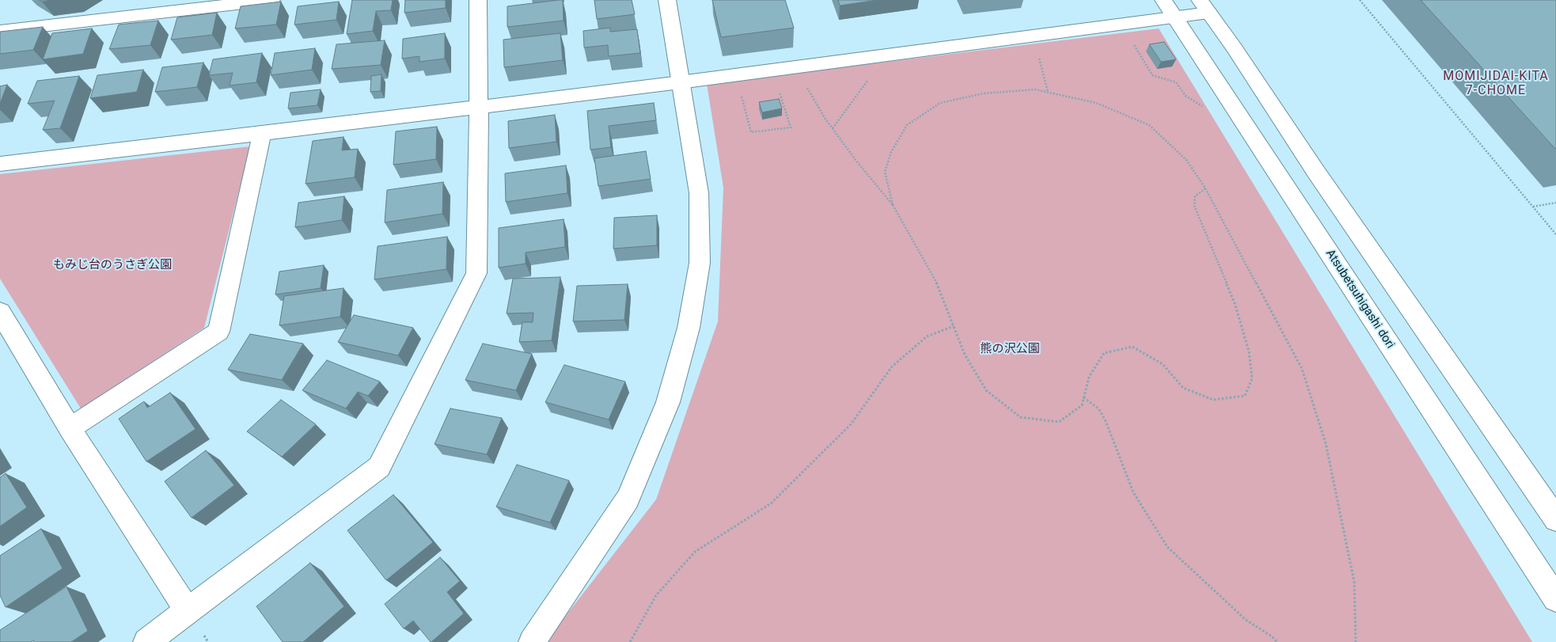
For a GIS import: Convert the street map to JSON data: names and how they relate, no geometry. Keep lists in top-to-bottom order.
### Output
{
  "streets": {
    "street": ["Atsubetsuhigashi dori"]
  },
  "districts": ["MOMIJIDAI-KITA 7-CHOME"],
  "parks": ["もみじ台のうさぎ公園", "熊の沢公園"]
}
